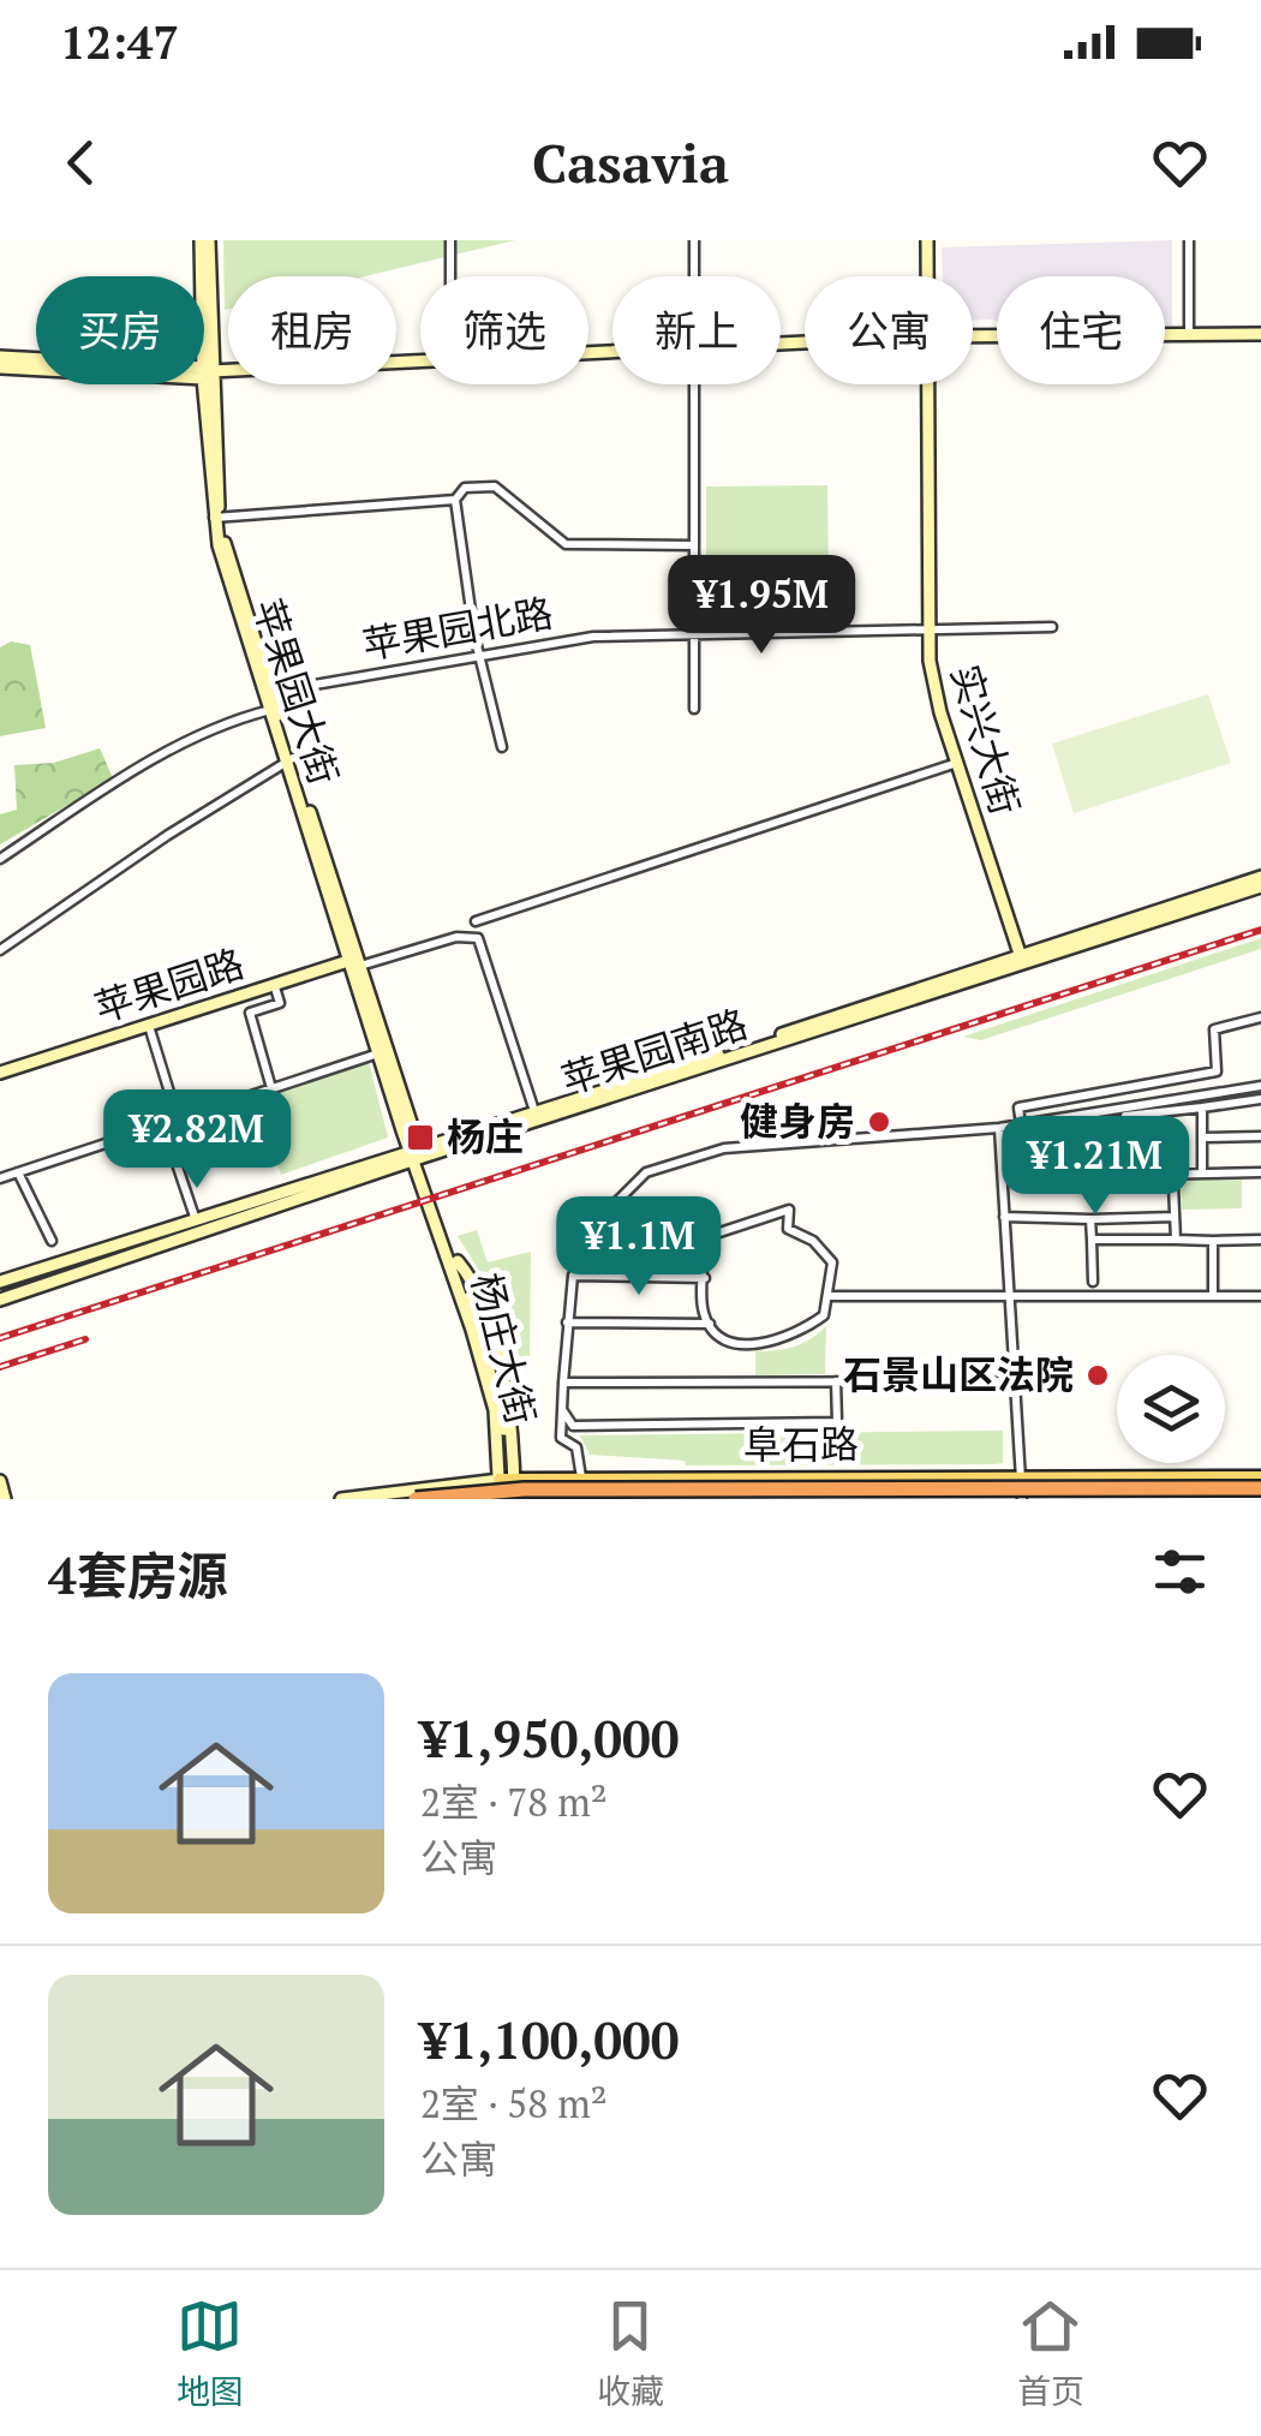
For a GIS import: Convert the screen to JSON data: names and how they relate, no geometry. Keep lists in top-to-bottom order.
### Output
{
  "streets": {
    "highway": ["阜石路"],
    "main road": [
      "苹果园大街",
      "实兴大街",
      "苹果园路",
      "苹果园南路",
      "杨庄大街"
    ],
    "street": ["苹果园北路"]
  },
  "crossings": [
    ["苹果园北路", "苹果园大街"],
    ["苹果园北路", "实兴大街"],
    ["苹果园大街", "苹果园路"],
    ["苹果园大街", "苹果园南路"],
    ["苹果园大街", "杨庄大街"],
    ["实兴大街", "苹果园南路"],
    ["苹果园南路", "杨庄大街"],
    ["杨庄大街", "阜石路"]
  ],
  "places": {
    "other": ["健身房", "石景山区法院"],
    "transit": ["杨庄"]
  },
  "page": {
    "status": "12:47",
    "header": "Casavia",
    "chip": [
      "买房",
      "租房",
      "筛选",
      "新上",
      "公寓",
      "住宅"
    ],
    "price": [
      "¥1.95M",
      "¥2.82M",
      "¥1.21M",
      "¥1.1M"
    ],
    "heading": "4套房源",
    "list": [
      {
        "name": "¥1,950,000",
        "note": "2室 · 78 m² · 公寓"
      },
      {
        "name": "¥1,100,000",
        "note": "2室 · 58 m² · 公寓"
      }
    ],
    "tabs": ["地图", "收藏", "首页"]
  }
}
